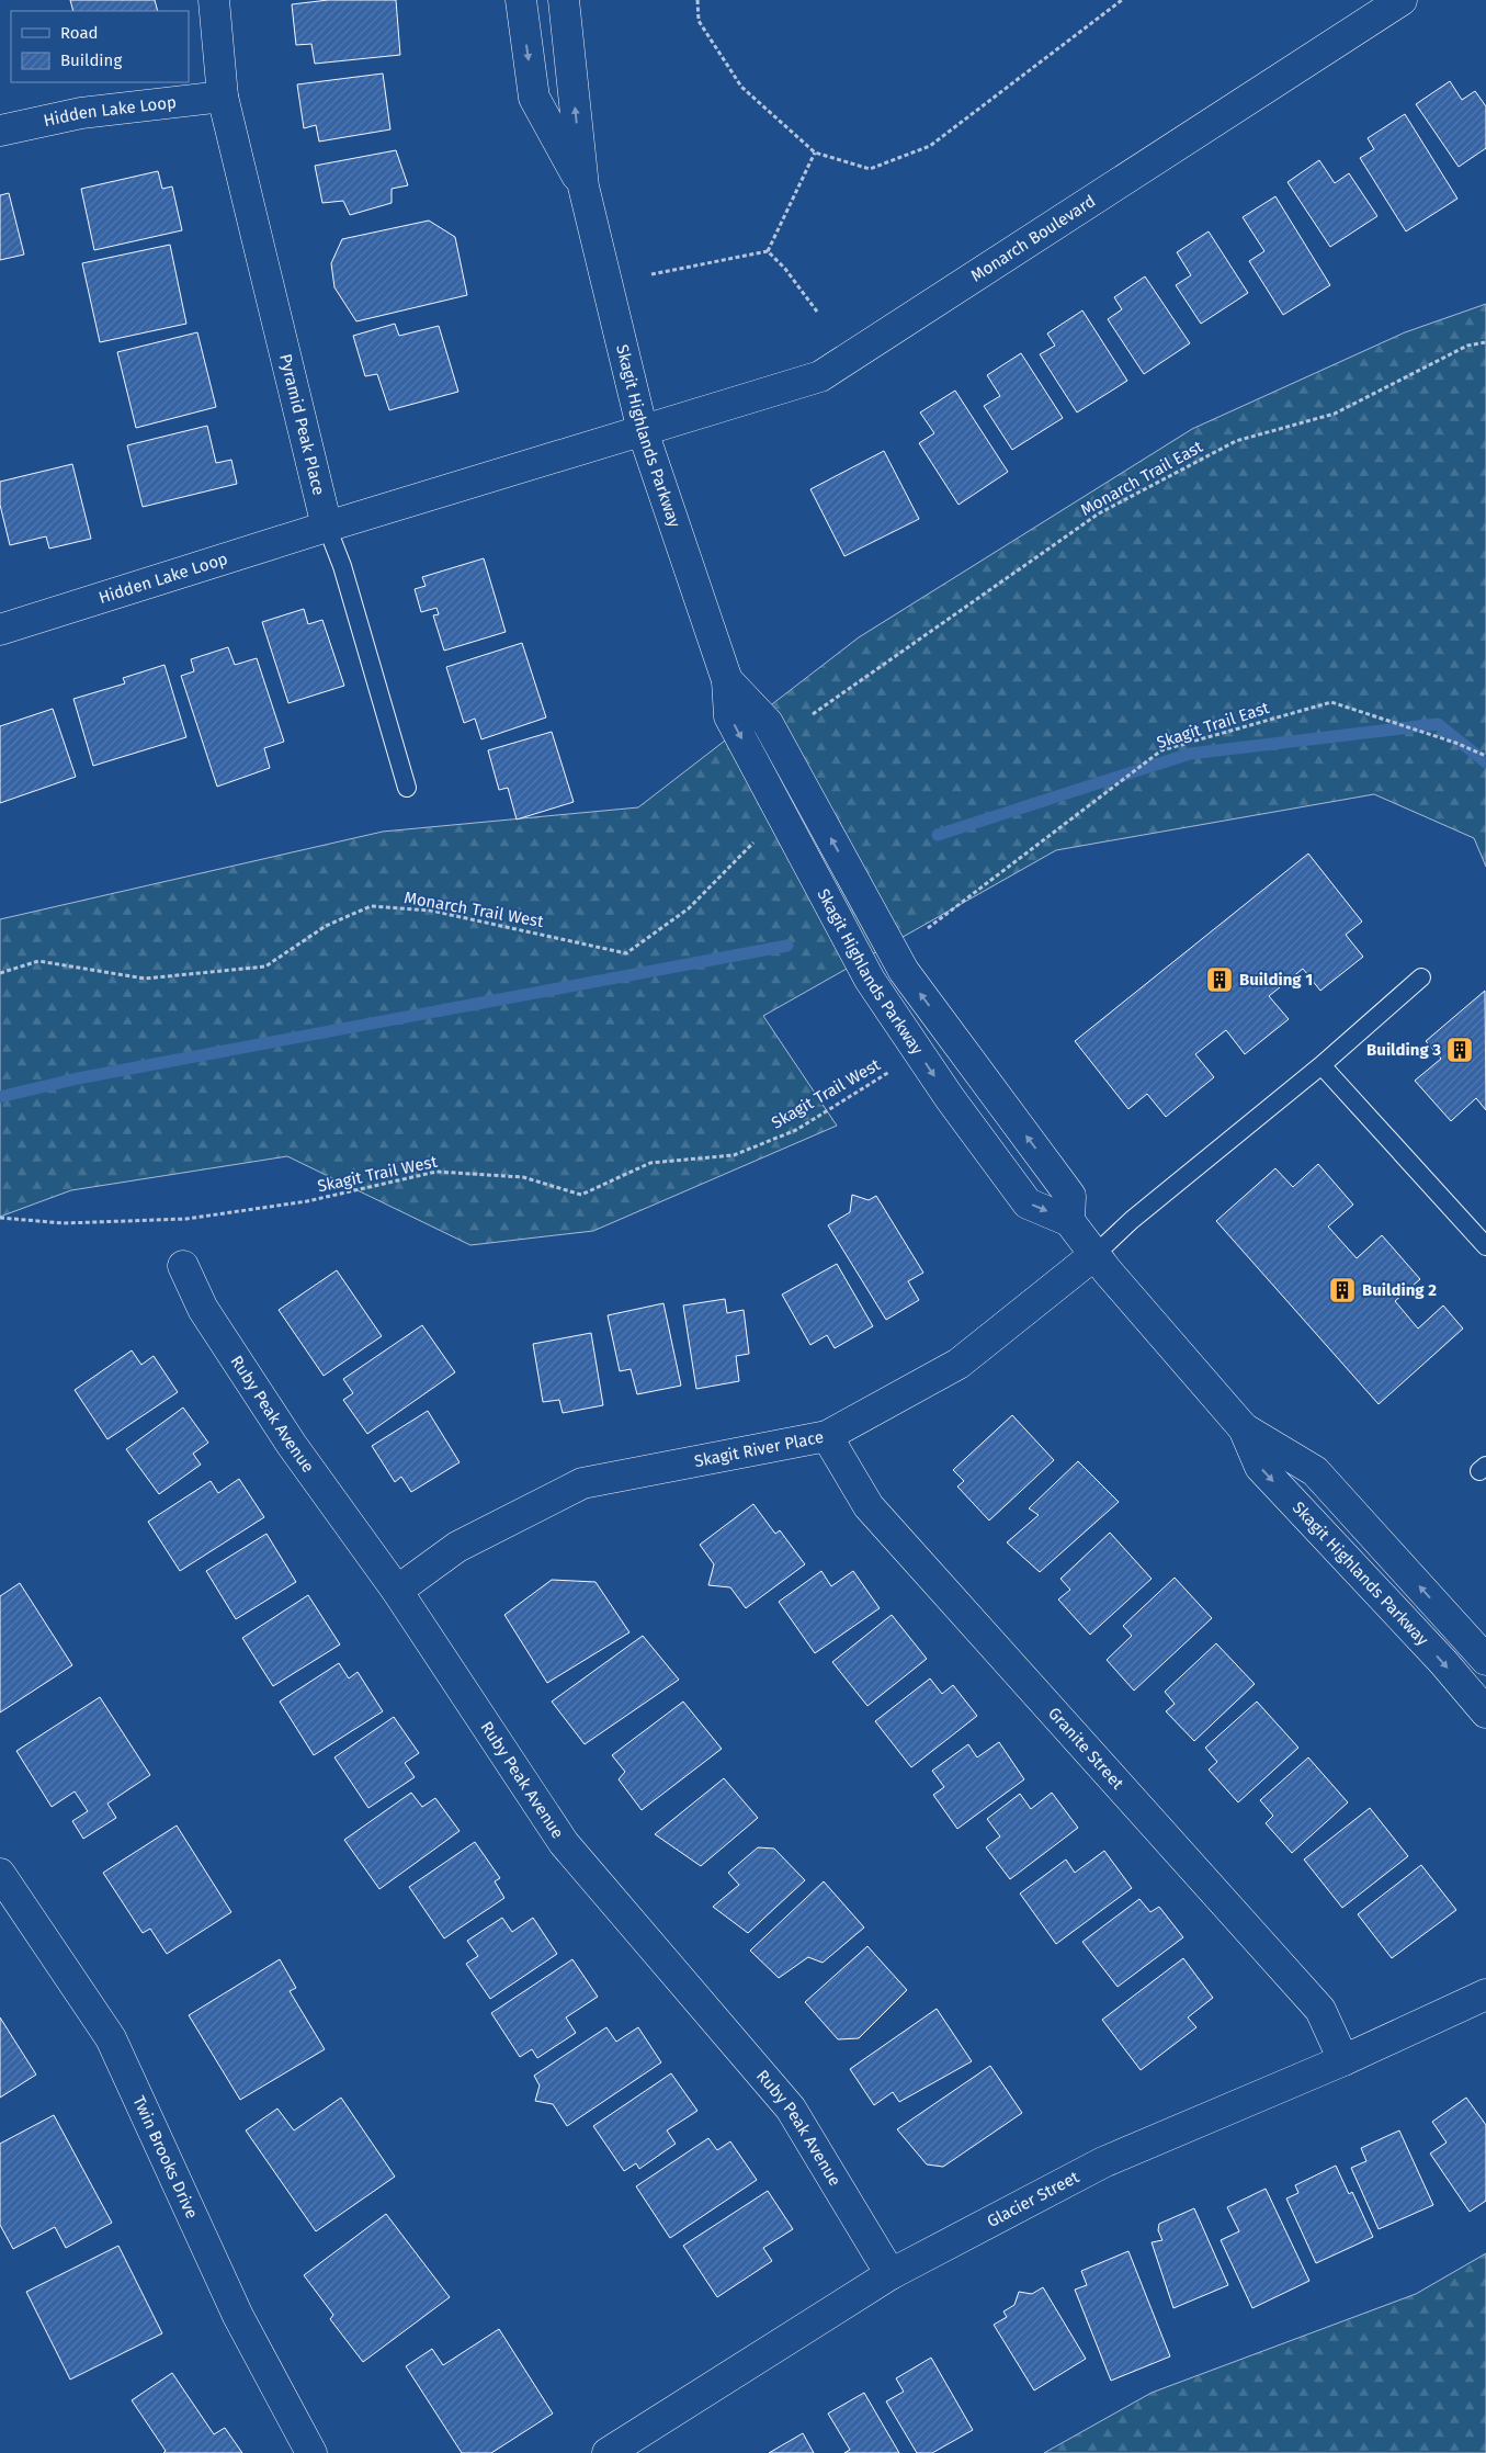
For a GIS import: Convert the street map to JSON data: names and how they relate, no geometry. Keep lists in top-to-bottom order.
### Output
{
  "streets": {
    "street": [
      "Hidden Lake Loop",
      "Monarch Boulevard",
      "Pyramid Peak Place",
      "Skagit Highlands Parkway",
      "Ruby Peak Avenue",
      "Skagit River Place",
      "Granite Street",
      "Twin Brooks Drive",
      "Glacier Street"
    ],
    "path": [
      "Monarch Trail East",
      "Skagit Trail East",
      "Monarch Trail West",
      "Skagit Trail West"
    ]
  },
  "crossings": [
    ["Hidden Lake Loop", "Pyramid Peak Place"],
    ["Monarch Boulevard", "Skagit Highlands Parkway"],
    ["Skagit Highlands Parkway", "Skagit River Place"],
    ["Ruby Peak Avenue", "Skagit River Place"],
    ["Ruby Peak Avenue", "Glacier Street"],
    ["Skagit River Place", "Granite Street"],
    ["Granite Street", "Glacier Street"]
  ],
  "places": {
    "building": ["Building 1", "Building 3", "Building 2"]
  },
  "legend": ["Road", "Building"]
}
